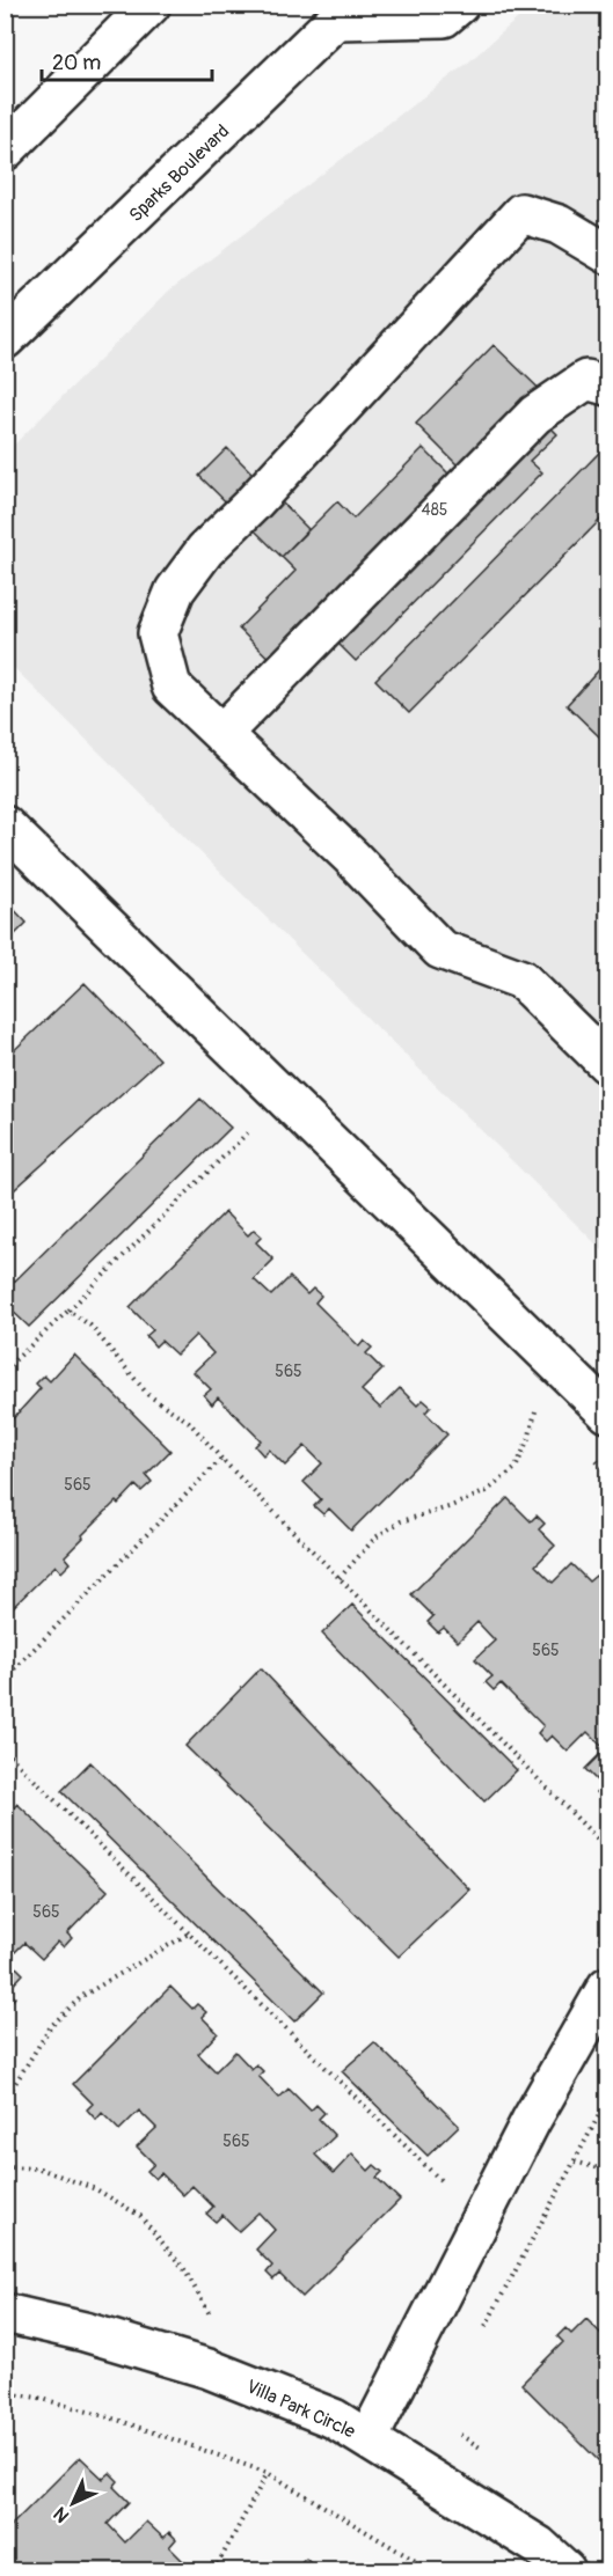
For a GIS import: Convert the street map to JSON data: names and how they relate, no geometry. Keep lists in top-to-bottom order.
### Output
{
  "streets": {
    "main road": ["Sparks Boulevard", "Villa Park Circle"]
  },
  "house_numbers": [
    "485",
    "565",
    "565",
    "565",
    "565",
    "565"
  ],
  "scale_bar": "20 m",
  "north": "bottom left"
}
